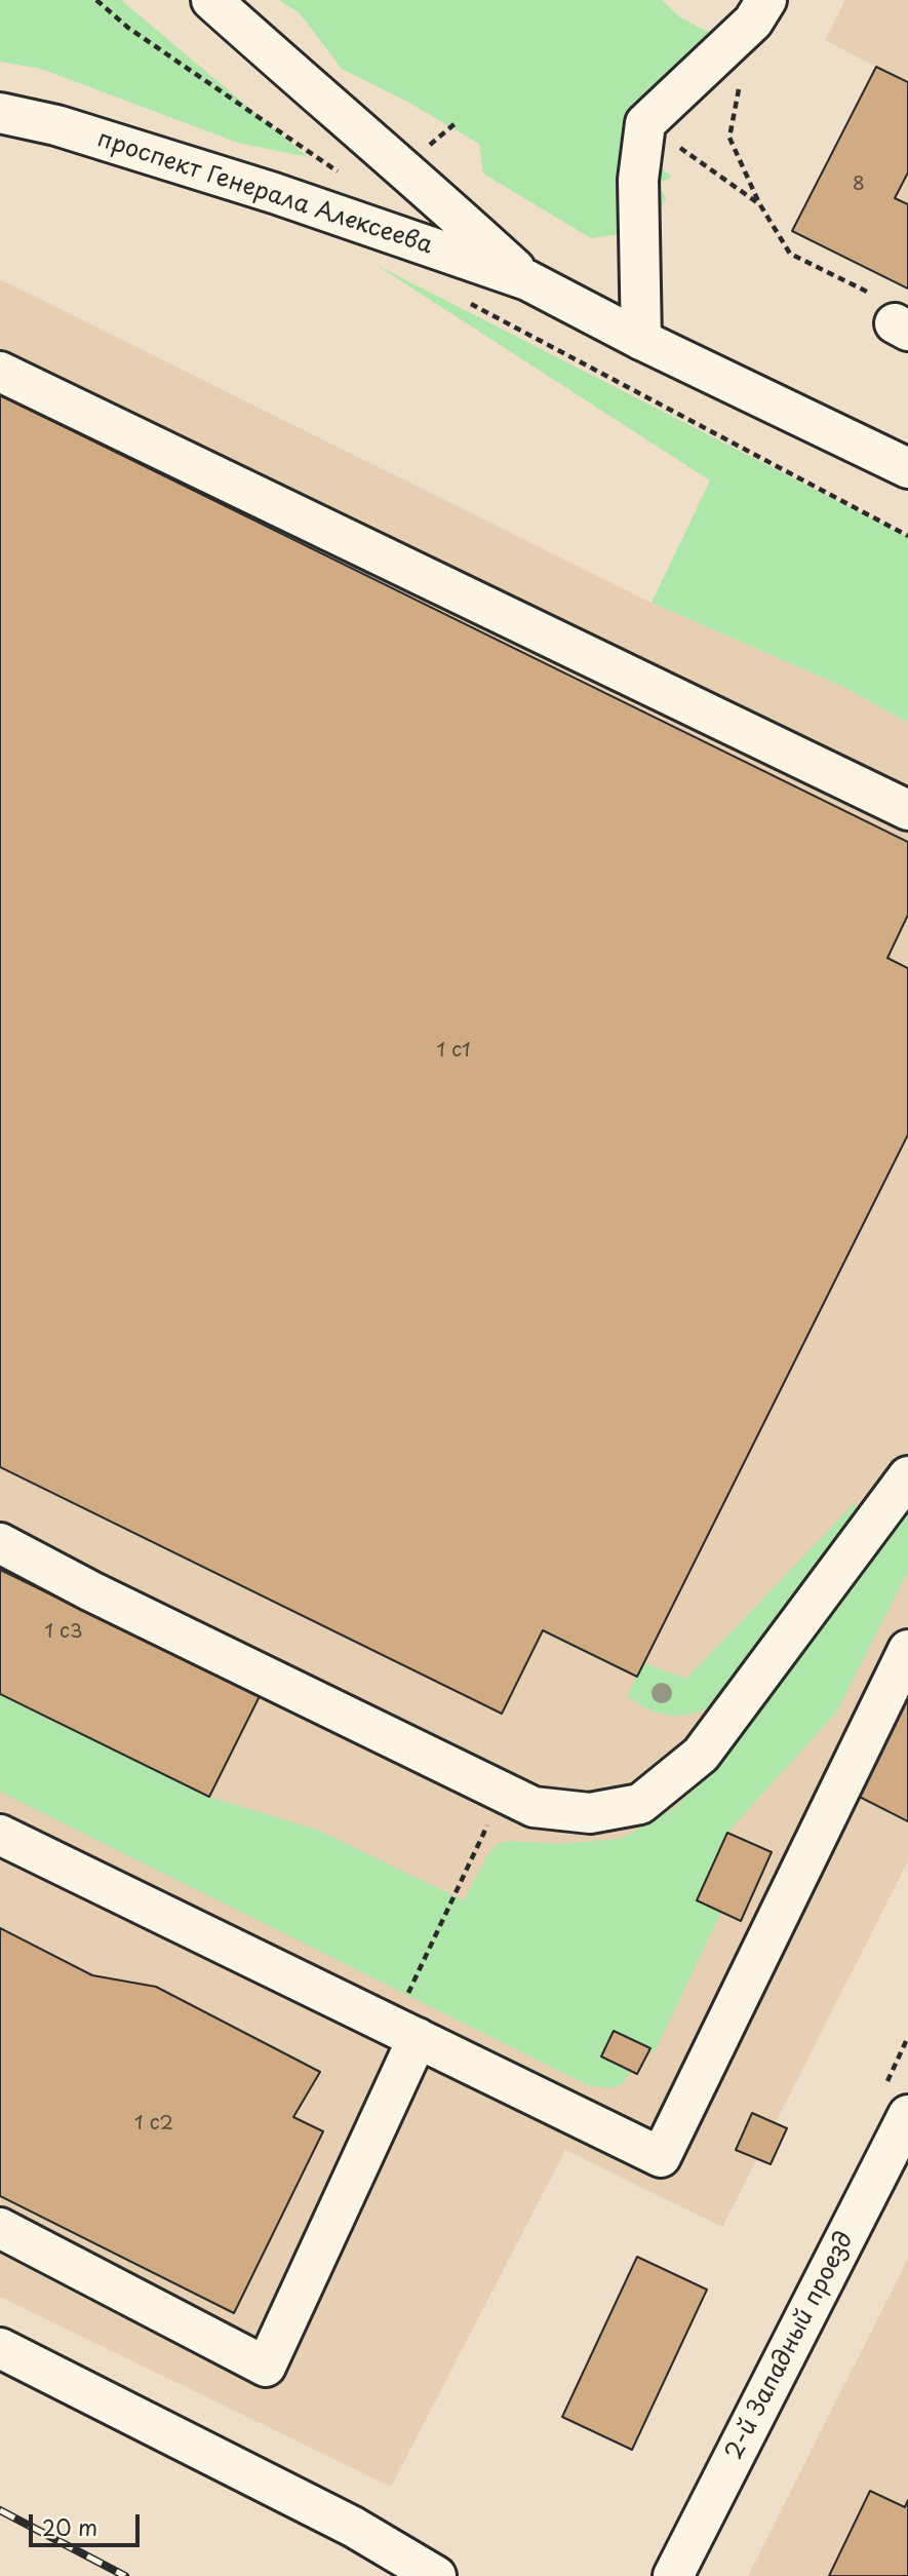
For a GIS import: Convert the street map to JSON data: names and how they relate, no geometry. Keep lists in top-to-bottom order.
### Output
{
  "streets": {
    "main road": ["проспект Генерала Алексеева", "2-й Западный проезд"]
  },
  "house_numbers": [
    "8",
    "1 с1",
    "1 с3",
    "1 с2"
  ],
  "scale_bar": "20 m"
}
